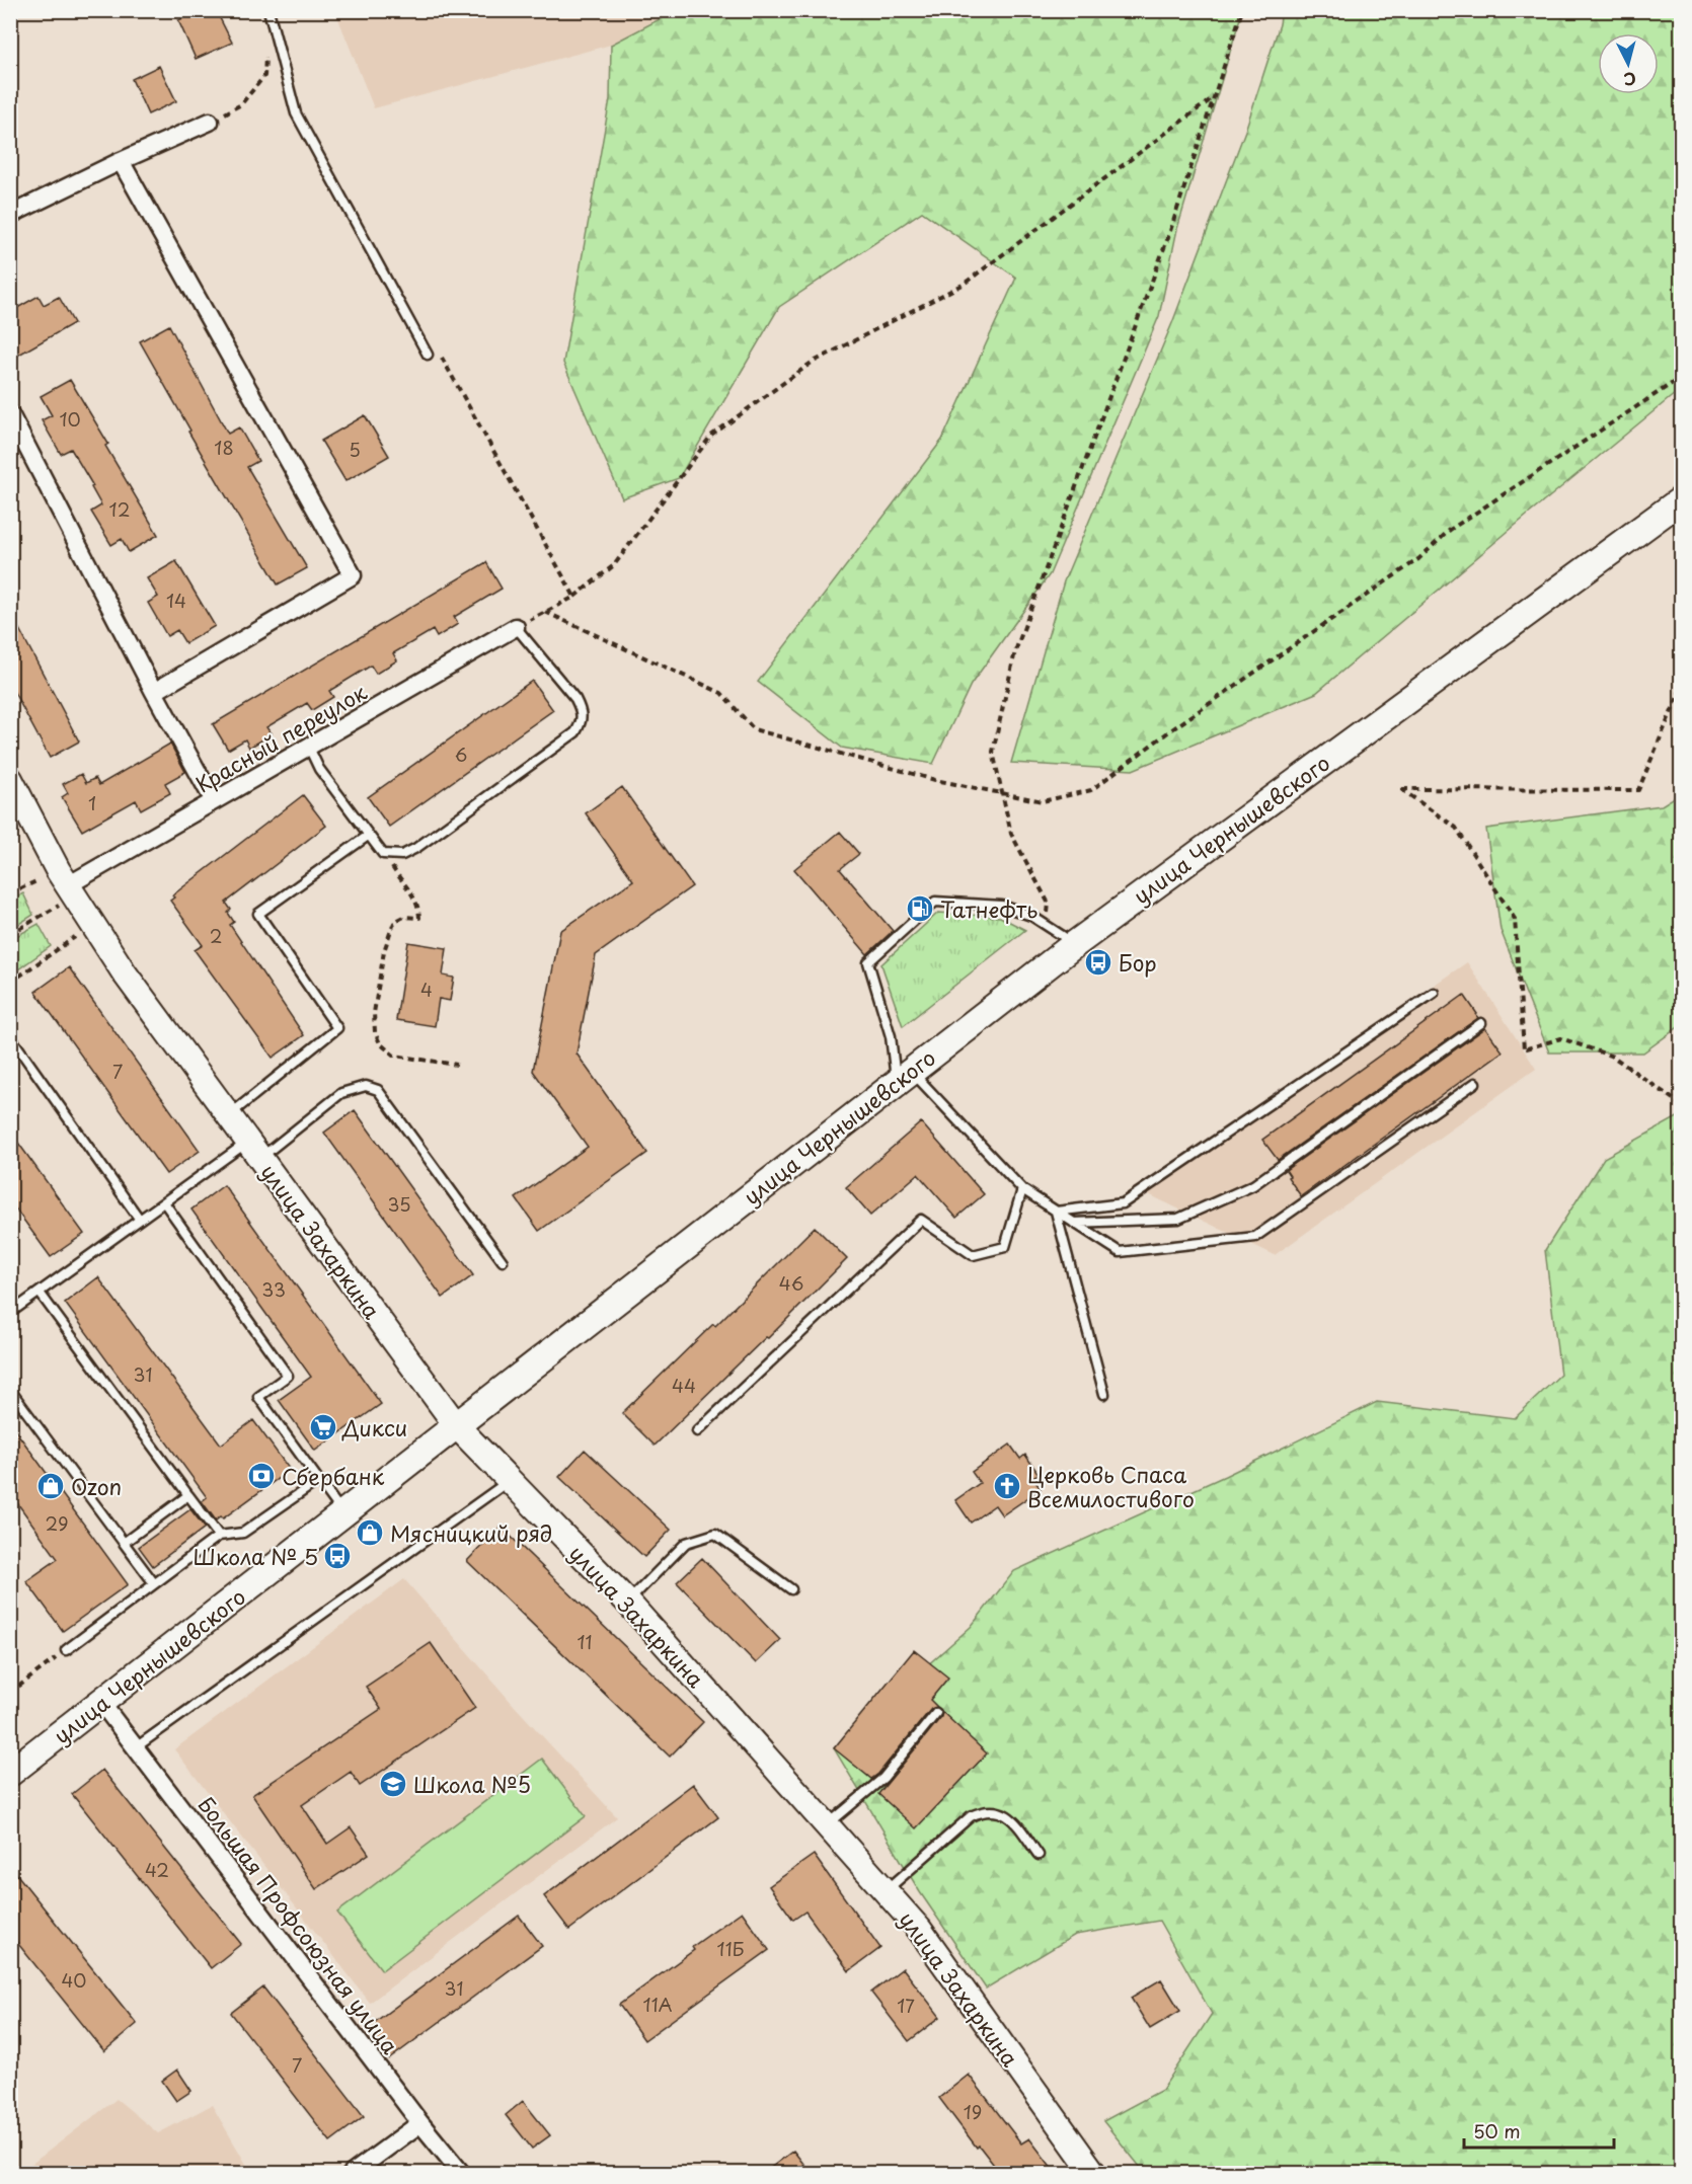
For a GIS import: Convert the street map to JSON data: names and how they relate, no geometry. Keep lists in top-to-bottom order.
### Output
{
  "streets": {
    "main road": ["улица Чернышевского"],
    "street": ["Красный переулок", "улица Захаркина", "Большая Профсоюзная улица"]
  },
  "crossings": [
    ["Красный переулок", "улица Захаркина"],
    ["улица Чернышевского", "улица Захаркина"],
    ["улица Чернышевского", "Большая Профсоюзная улица"]
  ],
  "places": {
    "fuel station": ["Татнефть"],
    "bus stop": ["Бор", "Школа № 5"],
    "supermarket": ["Дикси"],
    "bank": ["Сбербанк"],
    "shop": ["Ozon", "Мясницкий ряд"],
    "church": ["Церковь Спаса Всемилостивого"],
    "school or university": ["Школа №5"]
  },
  "house_numbers": [
    "10",
    "18",
    "5",
    "12",
    "14",
    "6",
    "1",
    "2",
    "4",
    "7",
    "35",
    "46",
    "33",
    "31",
    "44",
    "29",
    "11",
    "42",
    "11Б",
    "40",
    "31",
    "11А",
    "17",
    "7",
    "19"
  ],
  "scale_bar": "50 m",
  "north": "bottom"
}
